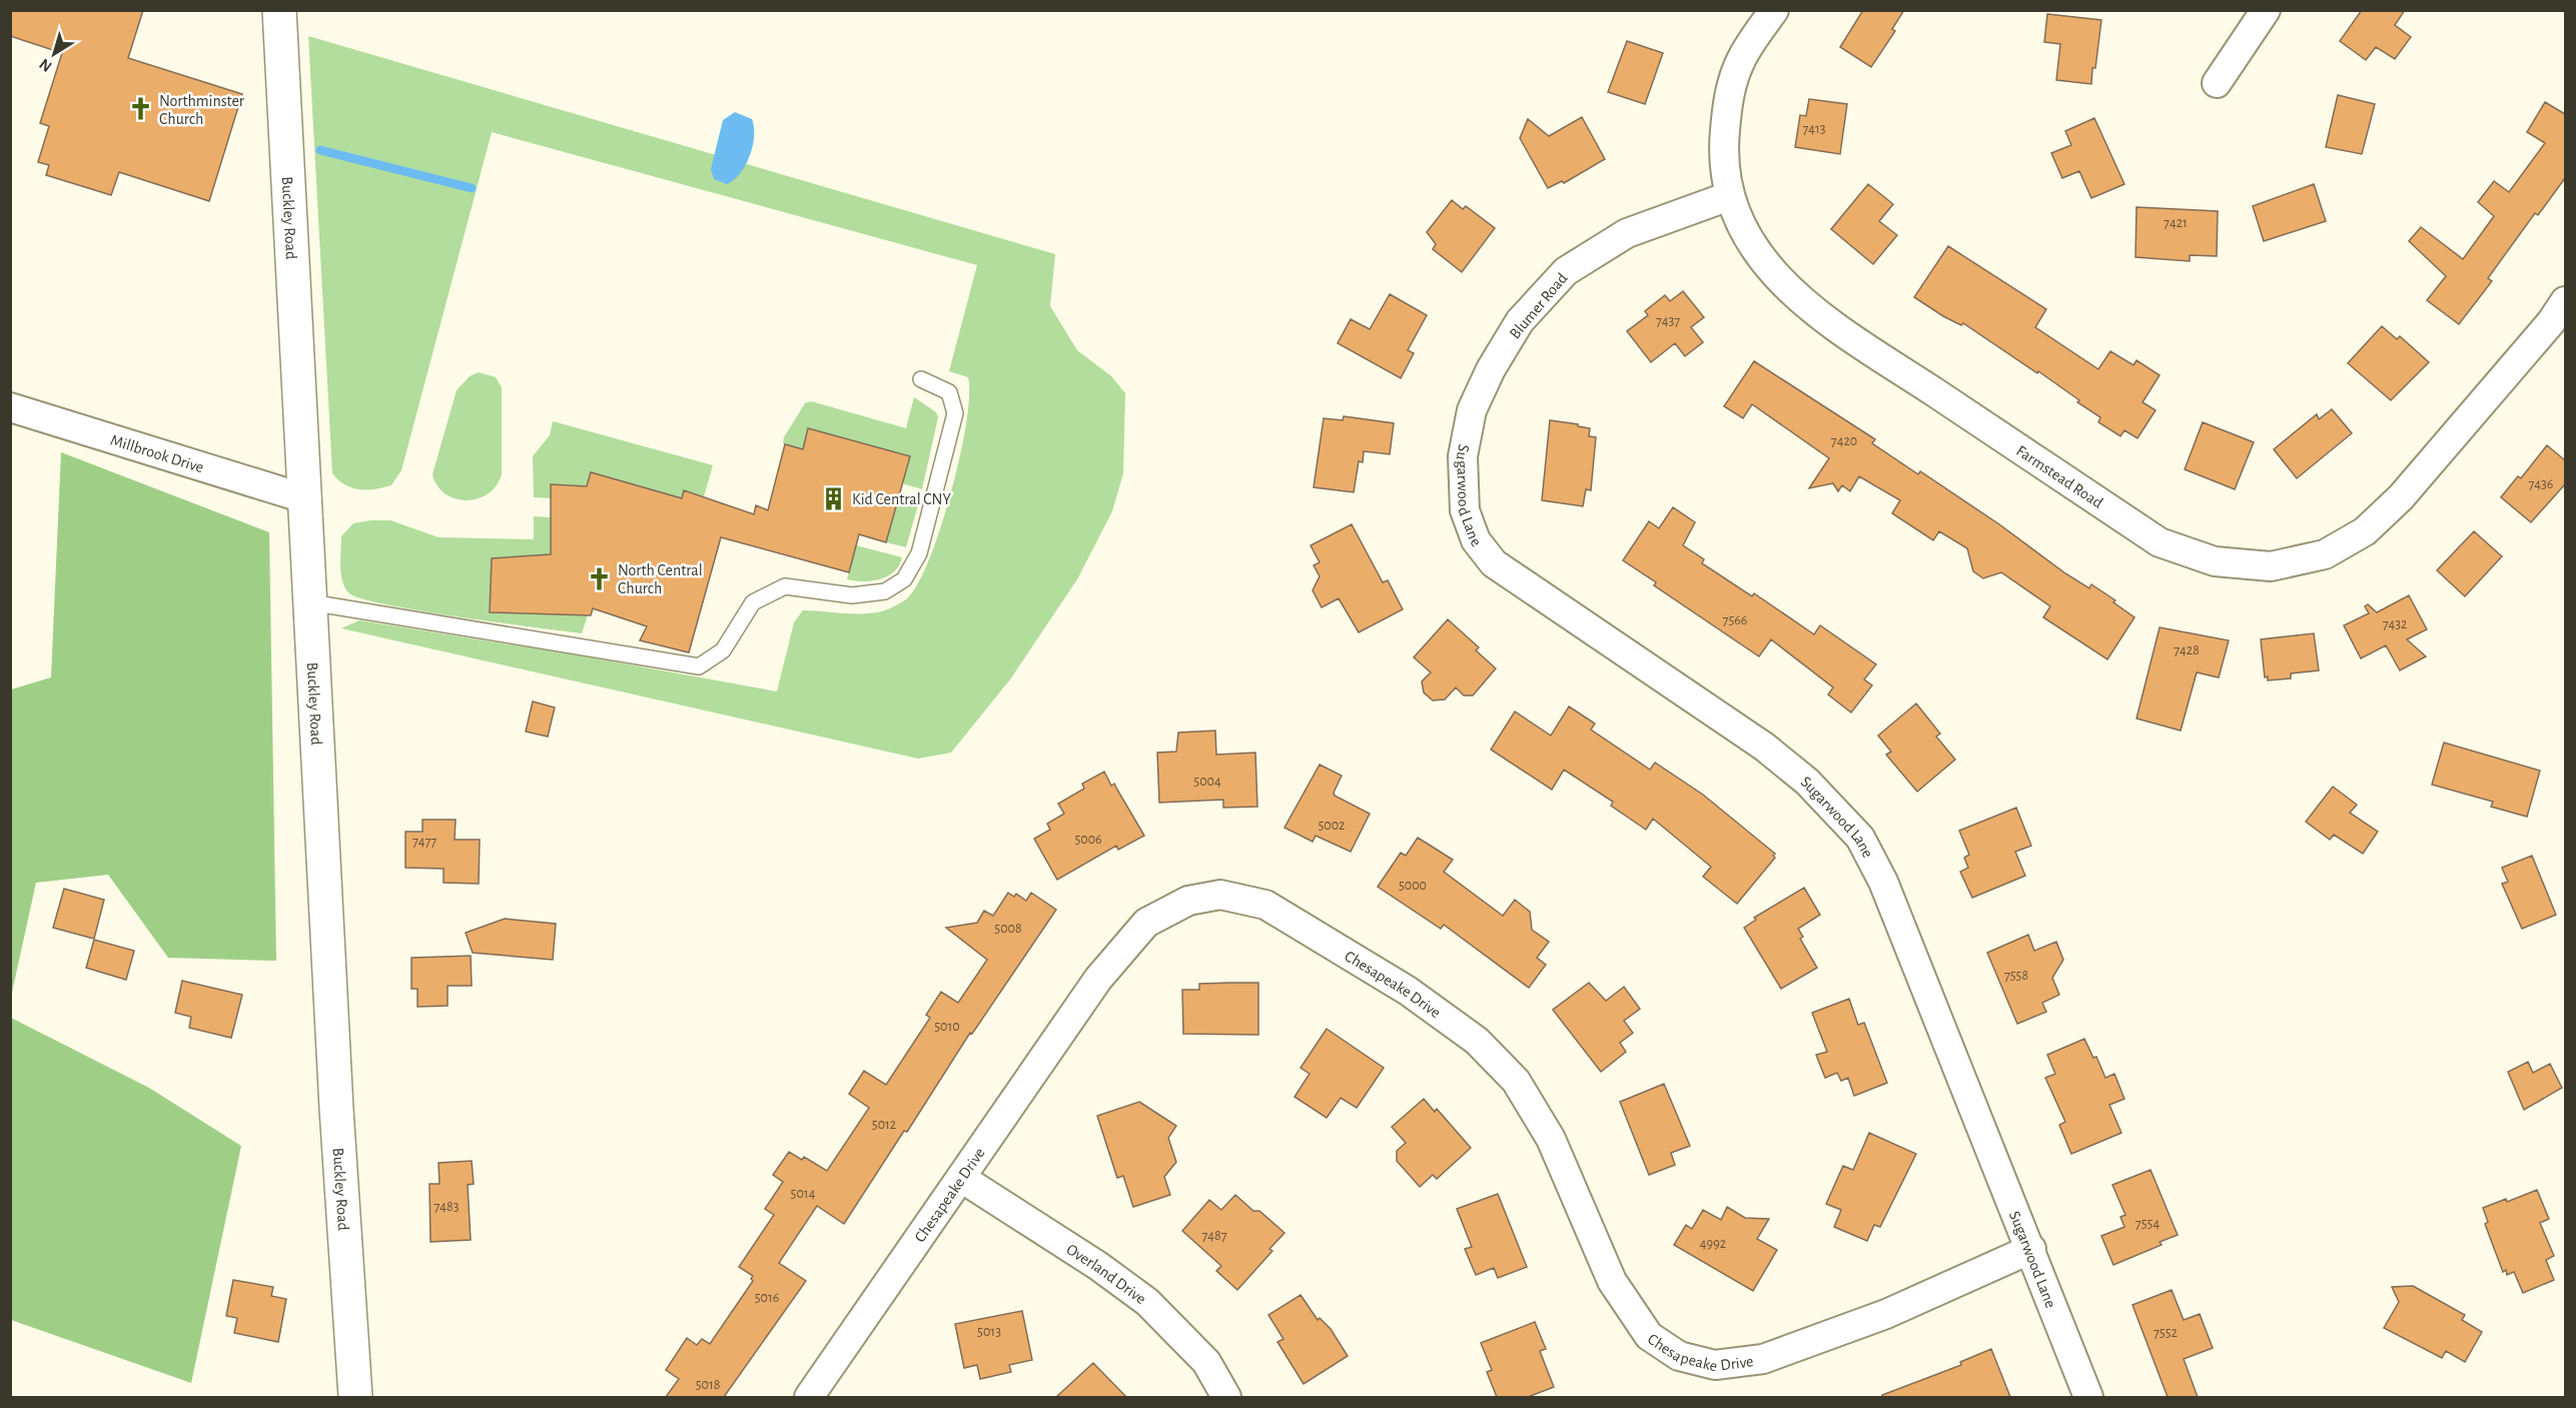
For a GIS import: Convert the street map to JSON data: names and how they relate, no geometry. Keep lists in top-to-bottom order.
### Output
{
  "streets": {
    "street": [
      "Buckley Road",
      "Blumer Road",
      "Millbrook Drive",
      "Farmstead Road",
      "Sugarwood Lane",
      "Chesapeake Drive",
      "Overland Drive"
    ]
  },
  "crossings": [
    ["Buckley Road", "Millbrook Drive"],
    ["Blumer Road", "Farmstead Road"],
    ["Blumer Road", "Sugarwood Lane"],
    ["Sugarwood Lane", "Chesapeake Drive"],
    ["Chesapeake Drive", "Overland Drive"]
  ],
  "places": {
    "church": ["Northminster Church", "North Central Church"],
    "building": ["Kid Central CNY"]
  },
  "house_numbers": [
    "7413",
    "7421",
    "7437",
    "7420",
    "7436",
    "7566",
    "7432",
    "7428",
    "5004",
    "5002",
    "5006",
    "7477",
    "5000",
    "5008",
    "7558",
    "5010",
    "5012",
    "5014",
    "7483",
    "7554",
    "7487",
    "4992",
    "5016",
    "5013",
    "7552",
    "5018"
  ],
  "north": "bottom left"
}
